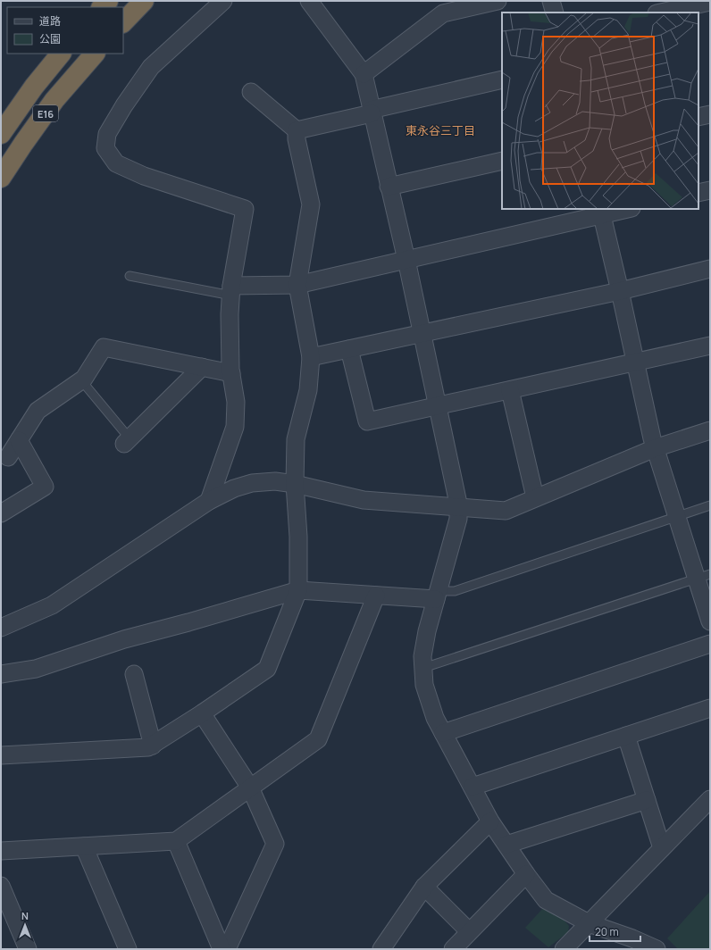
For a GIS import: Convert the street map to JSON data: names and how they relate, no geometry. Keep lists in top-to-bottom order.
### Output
{
  "streets": {
    "highway": ["E16"]
  },
  "districts": ["東永谷三丁目"],
  "legend": ["道路", "公園"],
  "scale_bar": "20 m",
  "north": "top"
}
